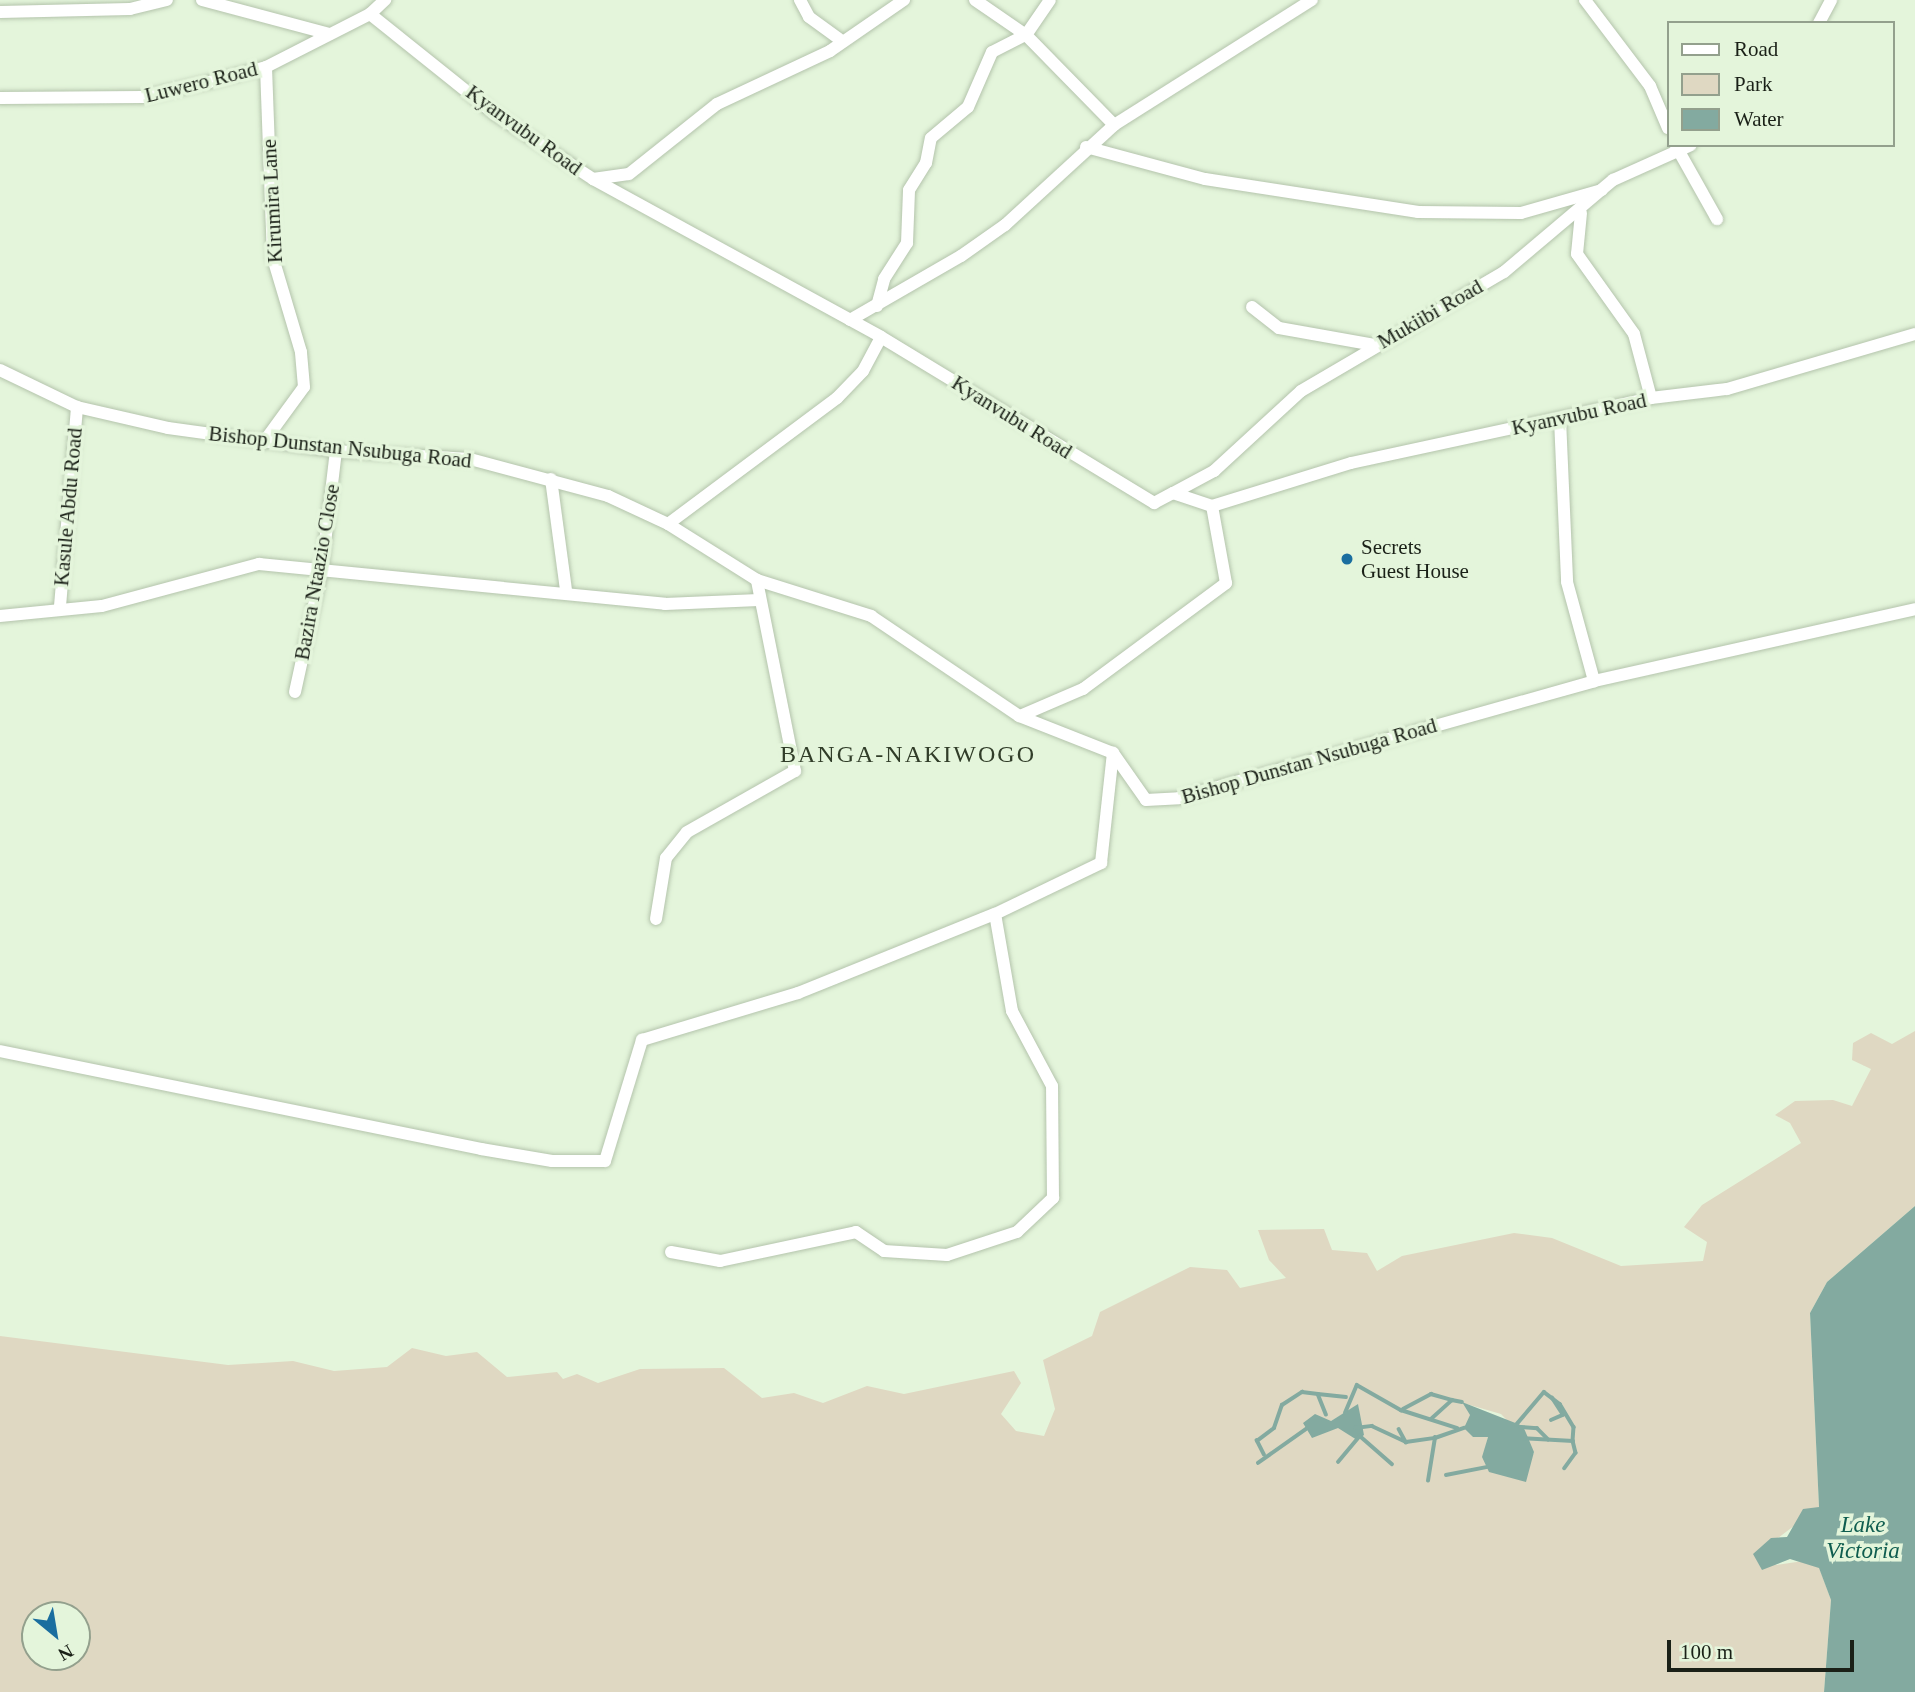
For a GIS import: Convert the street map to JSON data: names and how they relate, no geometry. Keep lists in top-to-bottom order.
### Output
{
  "streets": {
    "street": [
      "Luwero Road",
      "Kyanvubu Road",
      "Kirumira Lane",
      "Mukiibi Road",
      "Bishop Dunstan Nsubuga Road",
      "Kasule Abdu Road",
      "Bazira Ntaazio Close"
    ]
  },
  "crossings": [
    ["Luwero Road", "Kyanvubu Road"],
    ["Luwero Road", "Kirumira Lane"],
    ["Kyanvubu Road", "Mukiibi Road"],
    ["Kirumira Lane", "Bishop Dunstan Nsubuga Road"],
    ["Bishop Dunstan Nsubuga Road", "Kasule Abdu Road"],
    ["Bishop Dunstan Nsubuga Road", "Bazira Ntaazio Close"]
  ],
  "districts": ["BANGA-NAKIWOGO"],
  "water": ["Lake Victoria"],
  "places": ["Secrets Guest House"],
  "legend": ["Road", "Park", "Water"],
  "scale_bar": "100 m",
  "north": "bottom right"
}
